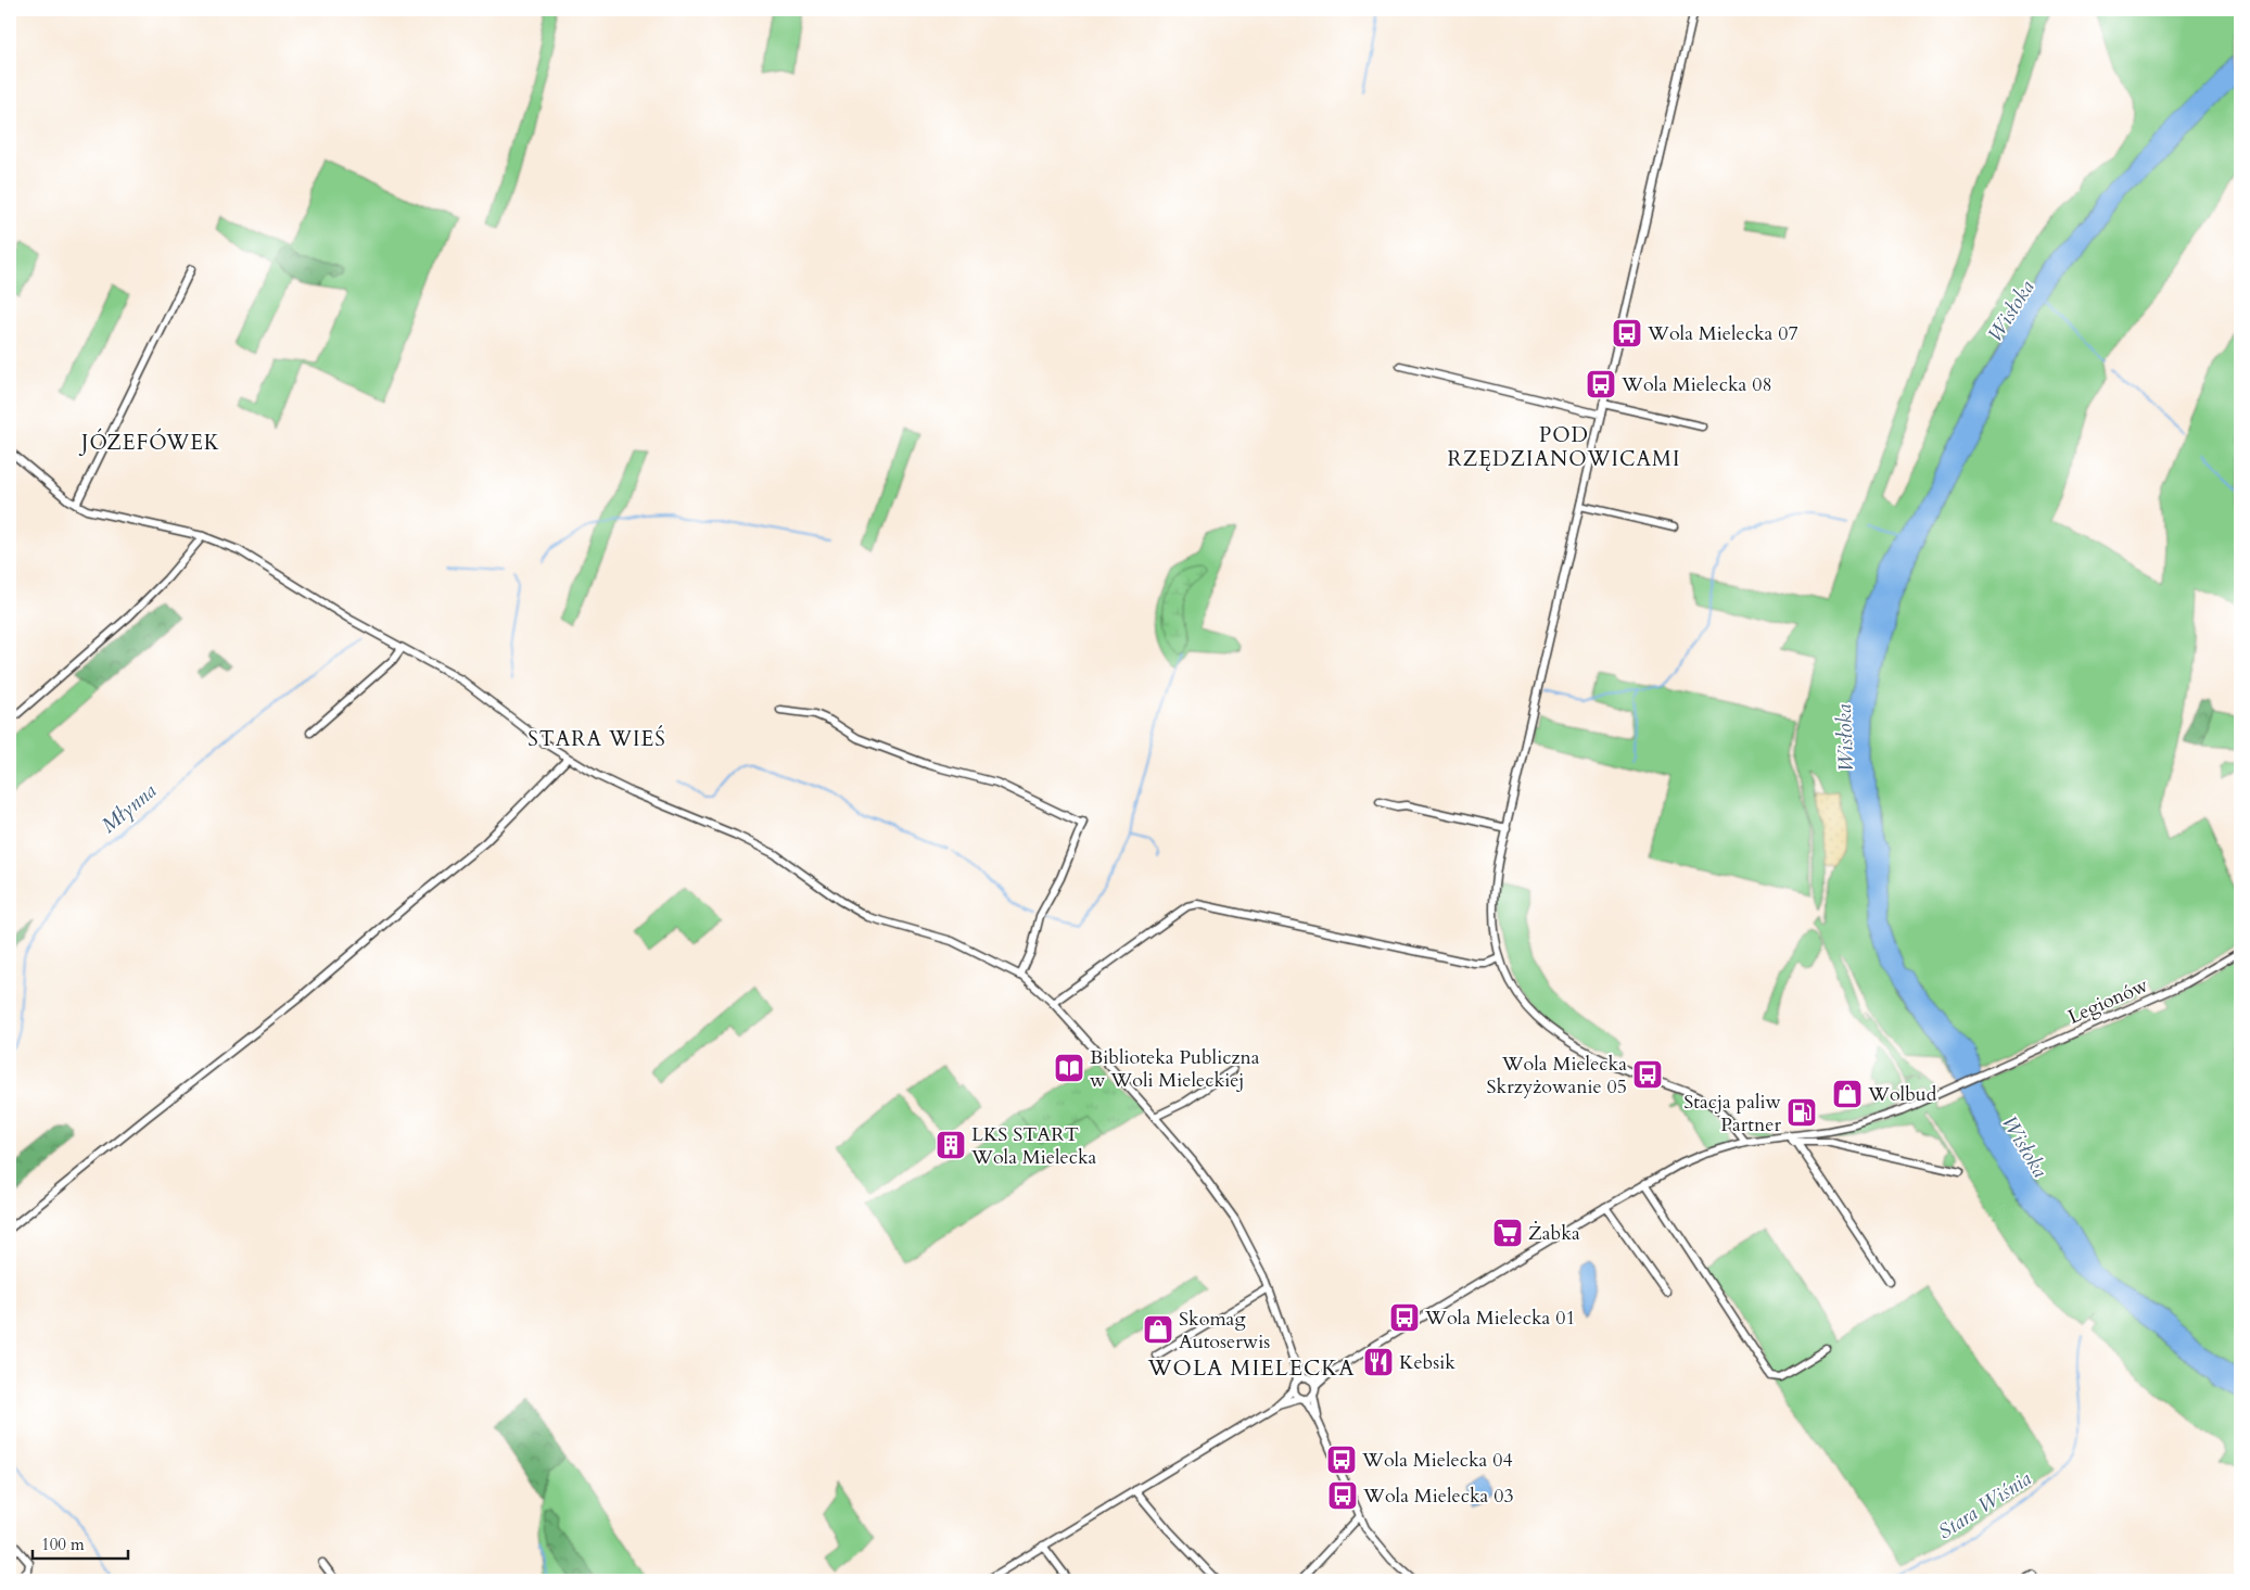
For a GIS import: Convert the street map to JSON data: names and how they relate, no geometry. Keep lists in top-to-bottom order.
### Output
{
  "streets": {
    "street": ["Legionów"]
  },
  "districts": [
    "POD RZĘDZIANOWICAMI",
    "JÓZEFÓWEK",
    "STARA WIEŚ",
    "WOLA MIELECKA"
  ],
  "water": ["Wisłoka", "Młynna", "Stara Wiśnia"],
  "places": {
    "bus stop": [
      "Wola Mielecka 07",
      "Wola Mielecka 08",
      "Wola Mielecka Skrzyżowanie 05",
      "Wola Mielecka 01",
      "Wola Mielecka 04",
      "Wola Mielecka 03"
    ],
    "library": ["Biblioteka Publiczna w Woli Mieleckiej"],
    "shop": ["Wolbud", "Skomag Autoserwis"],
    "fuel station": ["Stacja paliw Partner"],
    "building": ["LKS START Wola Mielecka"],
    "supermarket": ["Żabka"],
    "restaurant": ["Kebsik"]
  },
  "scale_bar": "100 m"
}
